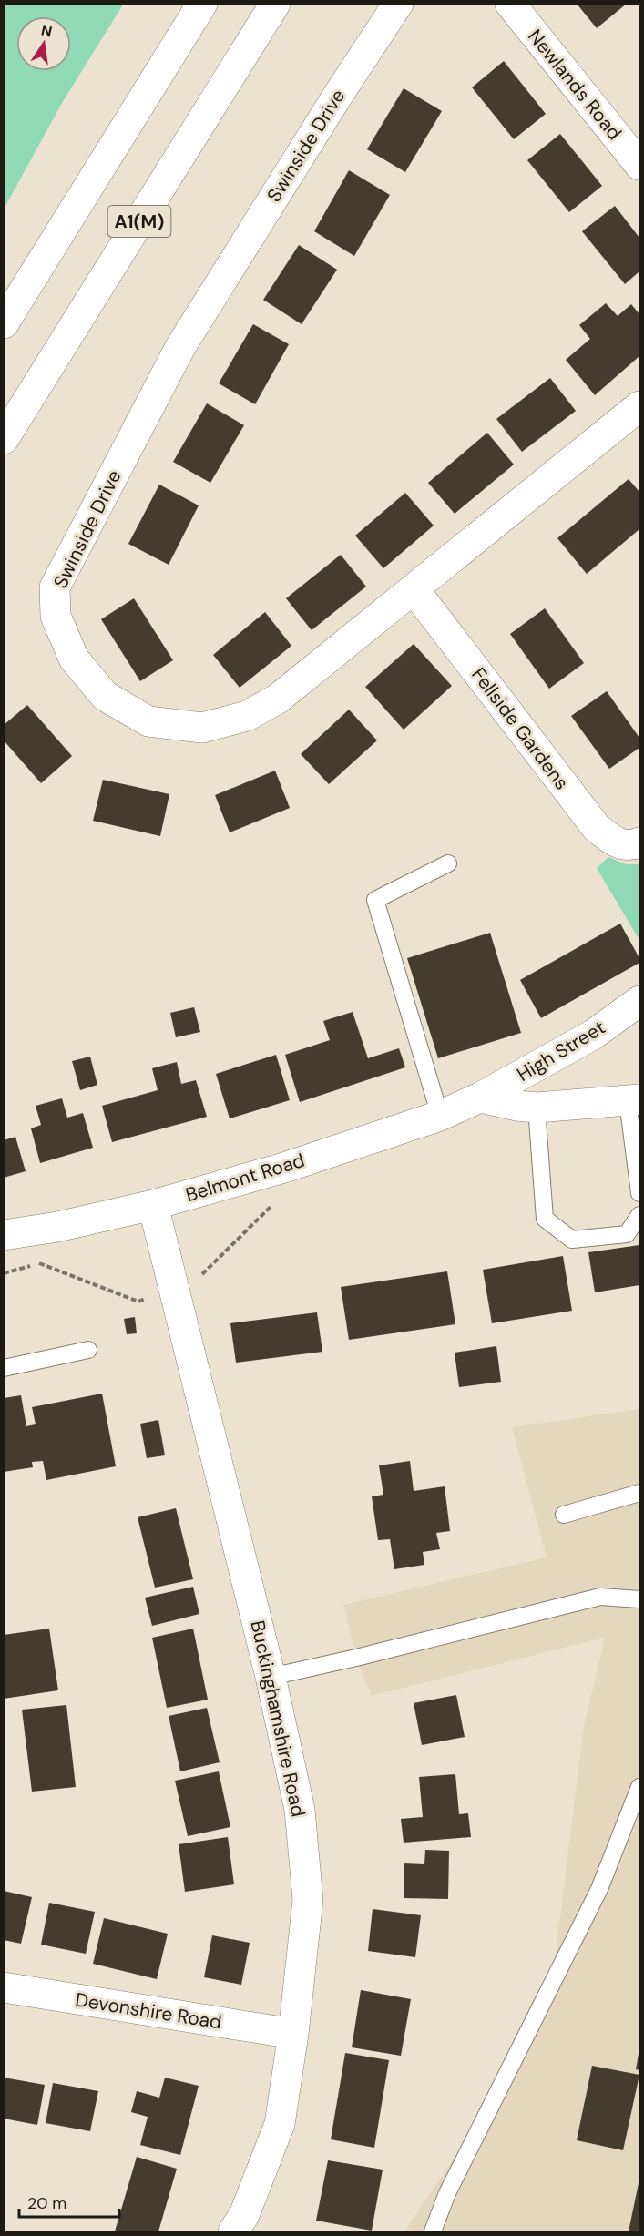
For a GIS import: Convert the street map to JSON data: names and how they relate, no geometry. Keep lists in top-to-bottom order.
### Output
{
  "streets": {
    "main road": [
      "Newlands Road",
      "Swinside Drive",
      "A1(M)",
      "Fellside Gardens",
      "High Street",
      "Belmont Road",
      "Buckinghamshire Road",
      "Devonshire Road"
    ]
  },
  "crossings": [
    ["Swinside Drive", "Fellside Gardens"],
    ["High Street", "Belmont Road"],
    ["Belmont Road", "Buckinghamshire Road"],
    ["Buckinghamshire Road", "Devonshire Road"]
  ],
  "scale_bar": "20 m",
  "north": "top"
}
